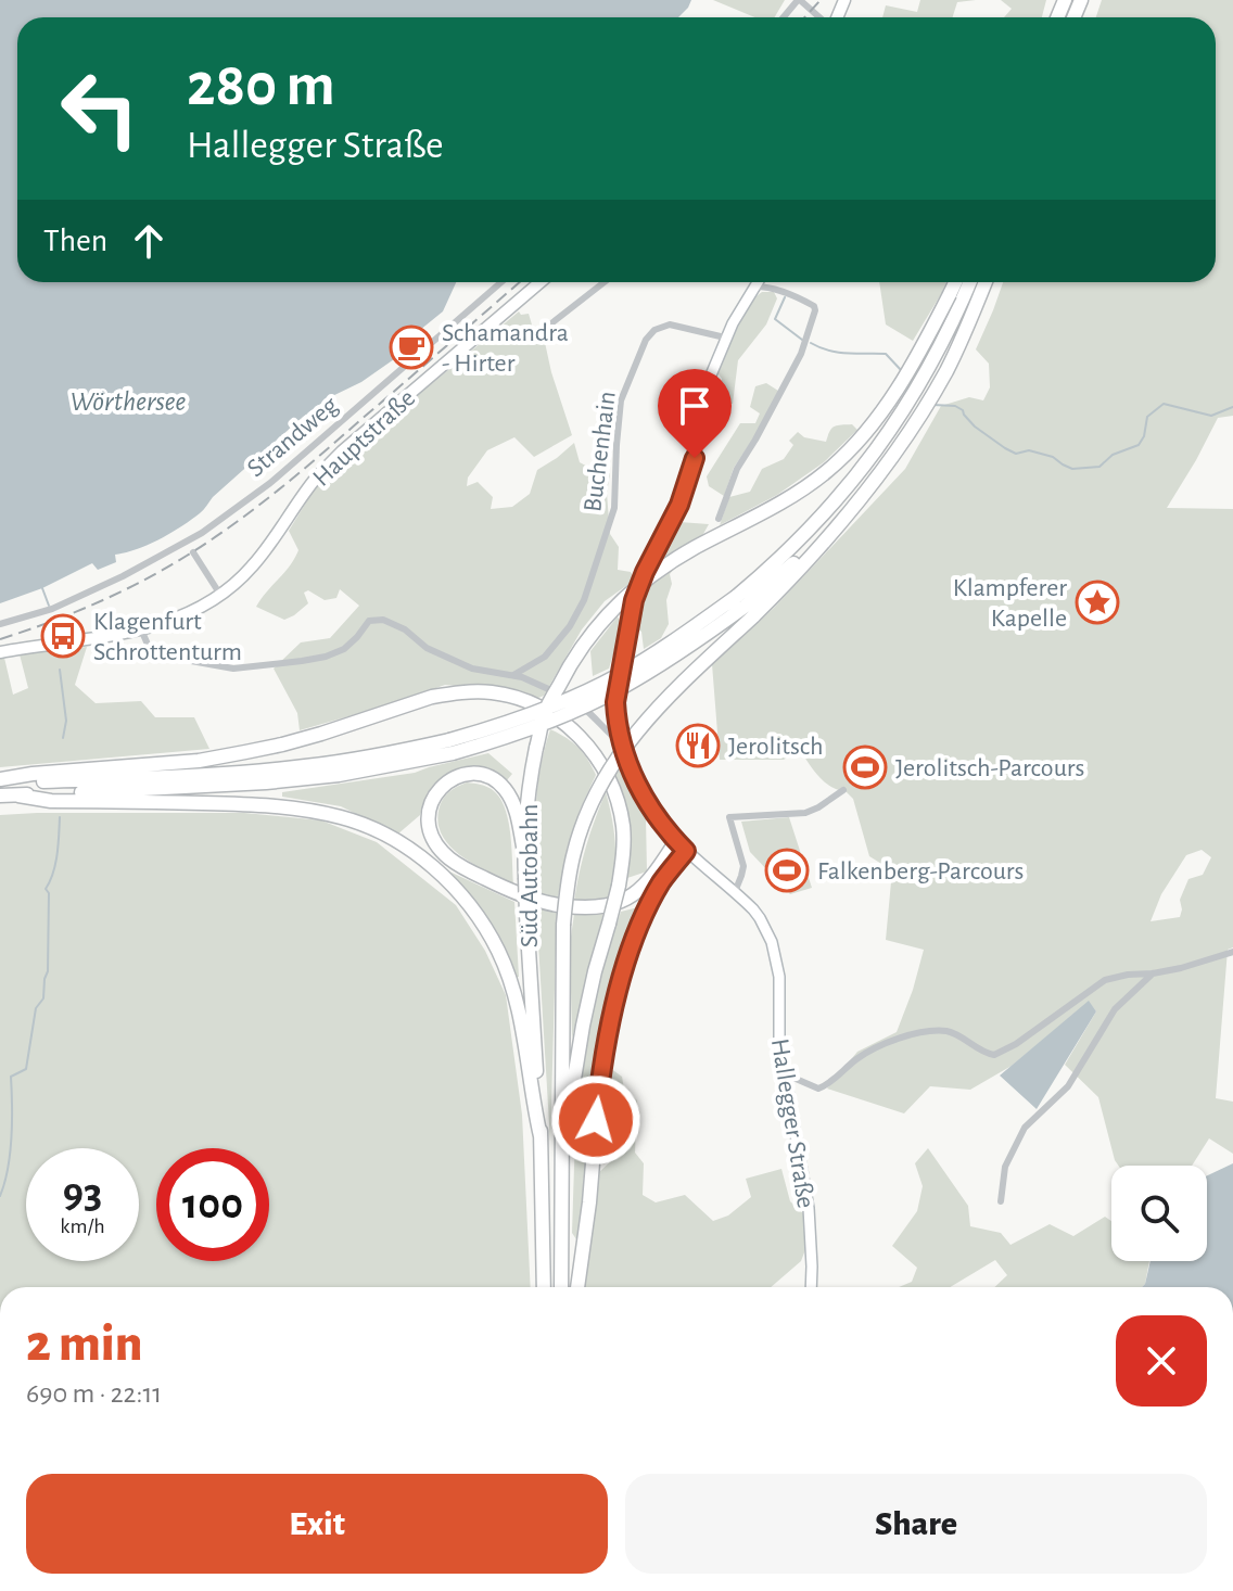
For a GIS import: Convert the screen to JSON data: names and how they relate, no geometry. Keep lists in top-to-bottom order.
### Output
{
  "streets": {
    "highway": ["Süd Autobahn"],
    "main road": ["Hauptstraße", "Hallegger Straße"],
    "street": ["Strandweg", "Buchenhain"]
  },
  "crossings": [
    ["Buchenhain", "Hallegger Straße"]
  ],
  "water": ["Wörthersee"],
  "places": {
    "cafe": ["Schamandra - Hirter"],
    "place": ["Klampferer Kapelle"],
    "bus stop": ["Klagenfurt Schrottenturm"],
    "restaurant": ["Jerolitsch"],
    "sports": ["Jerolitsch-Parcours", "Falkenberg-Parcours"]
  },
  "page": {
    "turn": ["280 m", "Hallegger Straße"],
    "then": "Then",
    "speed": "93 km/h",
    "limit": "100",
    "heading": ["2 min", "690 m · 22:11"],
    "buttons": ["Exit", "Share"]
  }
}
